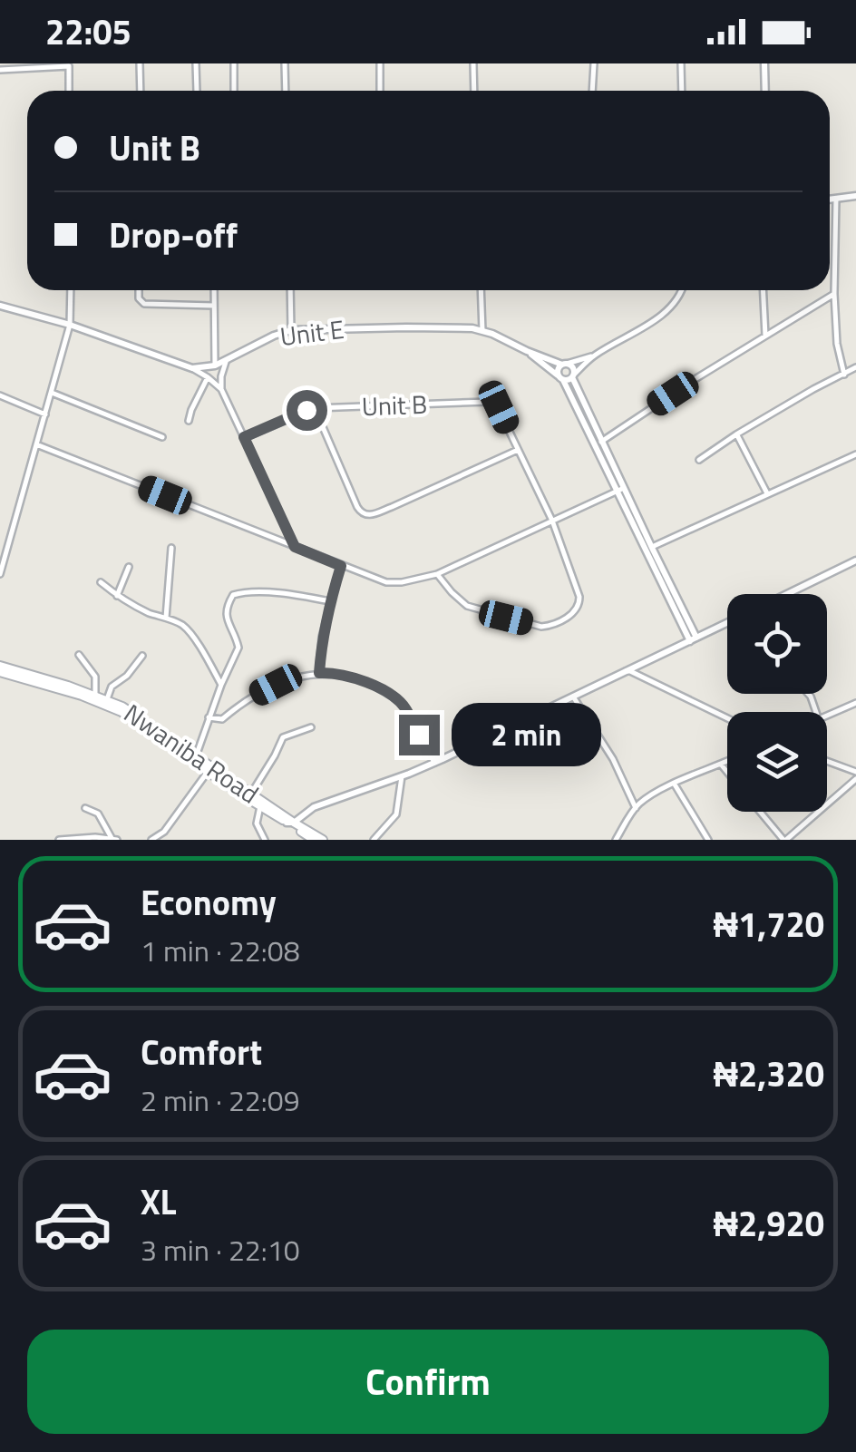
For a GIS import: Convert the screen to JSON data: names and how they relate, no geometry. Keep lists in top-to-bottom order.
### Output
{
  "streets": {
    "main road": ["Nwaniba Road"],
    "street": ["Unit E", "Unit B"]
  },
  "page": {
    "status": "22:05",
    "banner": ["Unit B", "Drop-off"],
    "bubble": "2 min",
    "list": [
      {
        "name": "Economy",
        "note": "1 min · 22:08",
        "value": "₦1,720"
      },
      {
        "name": "Comfort",
        "note": "2 min · 22:09",
        "value": "₦2,320"
      },
      {
        "name": "XL",
        "note": "3 min · 22:10",
        "value": "₦2,920"
      }
    ],
    "buttons": "Confirm"
  }
}
